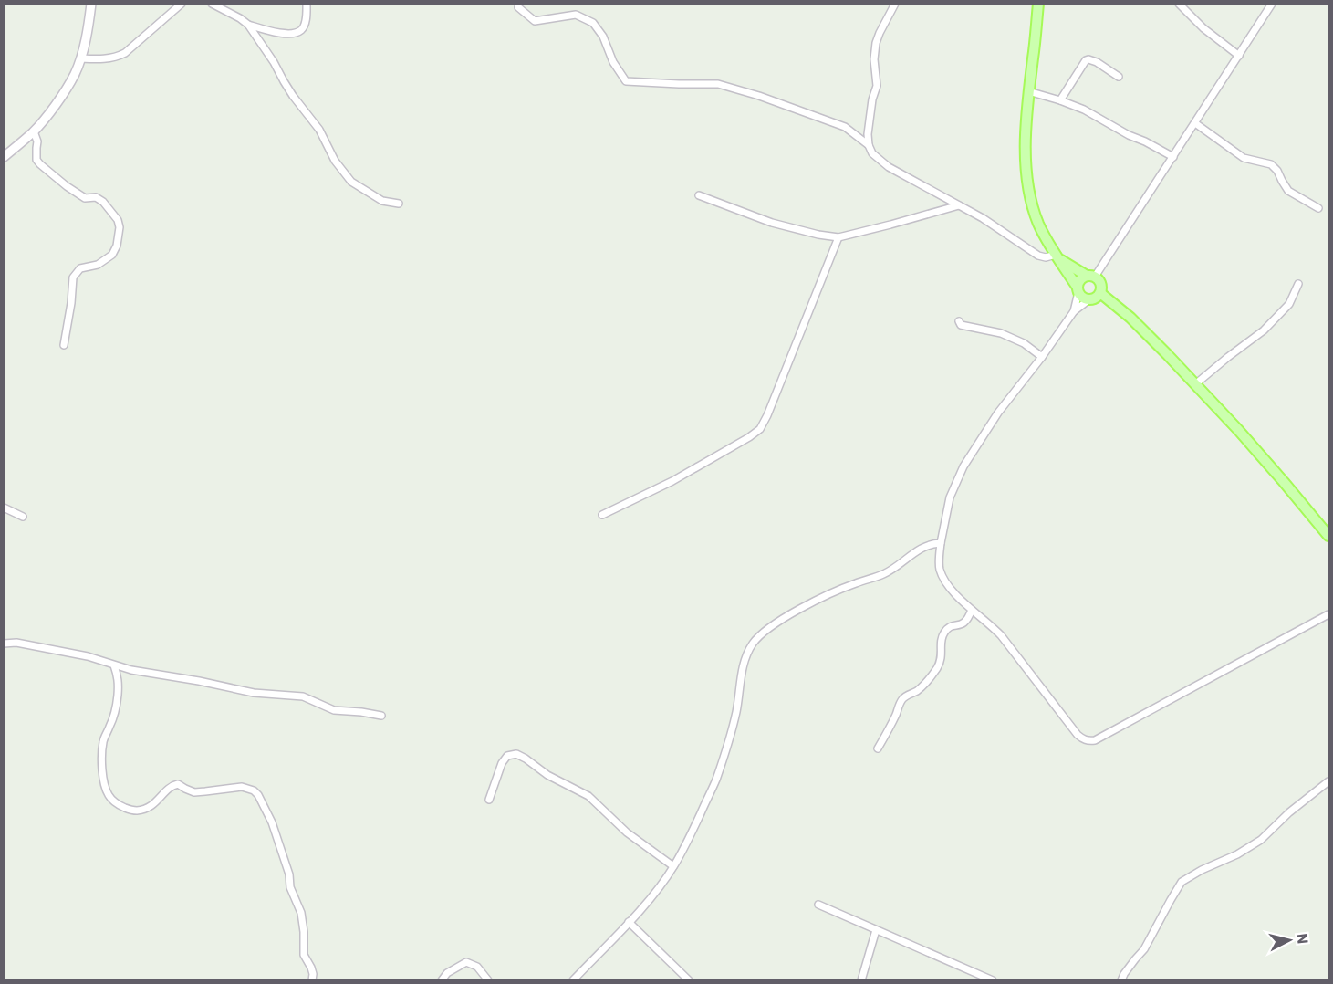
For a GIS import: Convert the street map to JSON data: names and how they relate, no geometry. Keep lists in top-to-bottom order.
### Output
{
  "north": "right"
}
